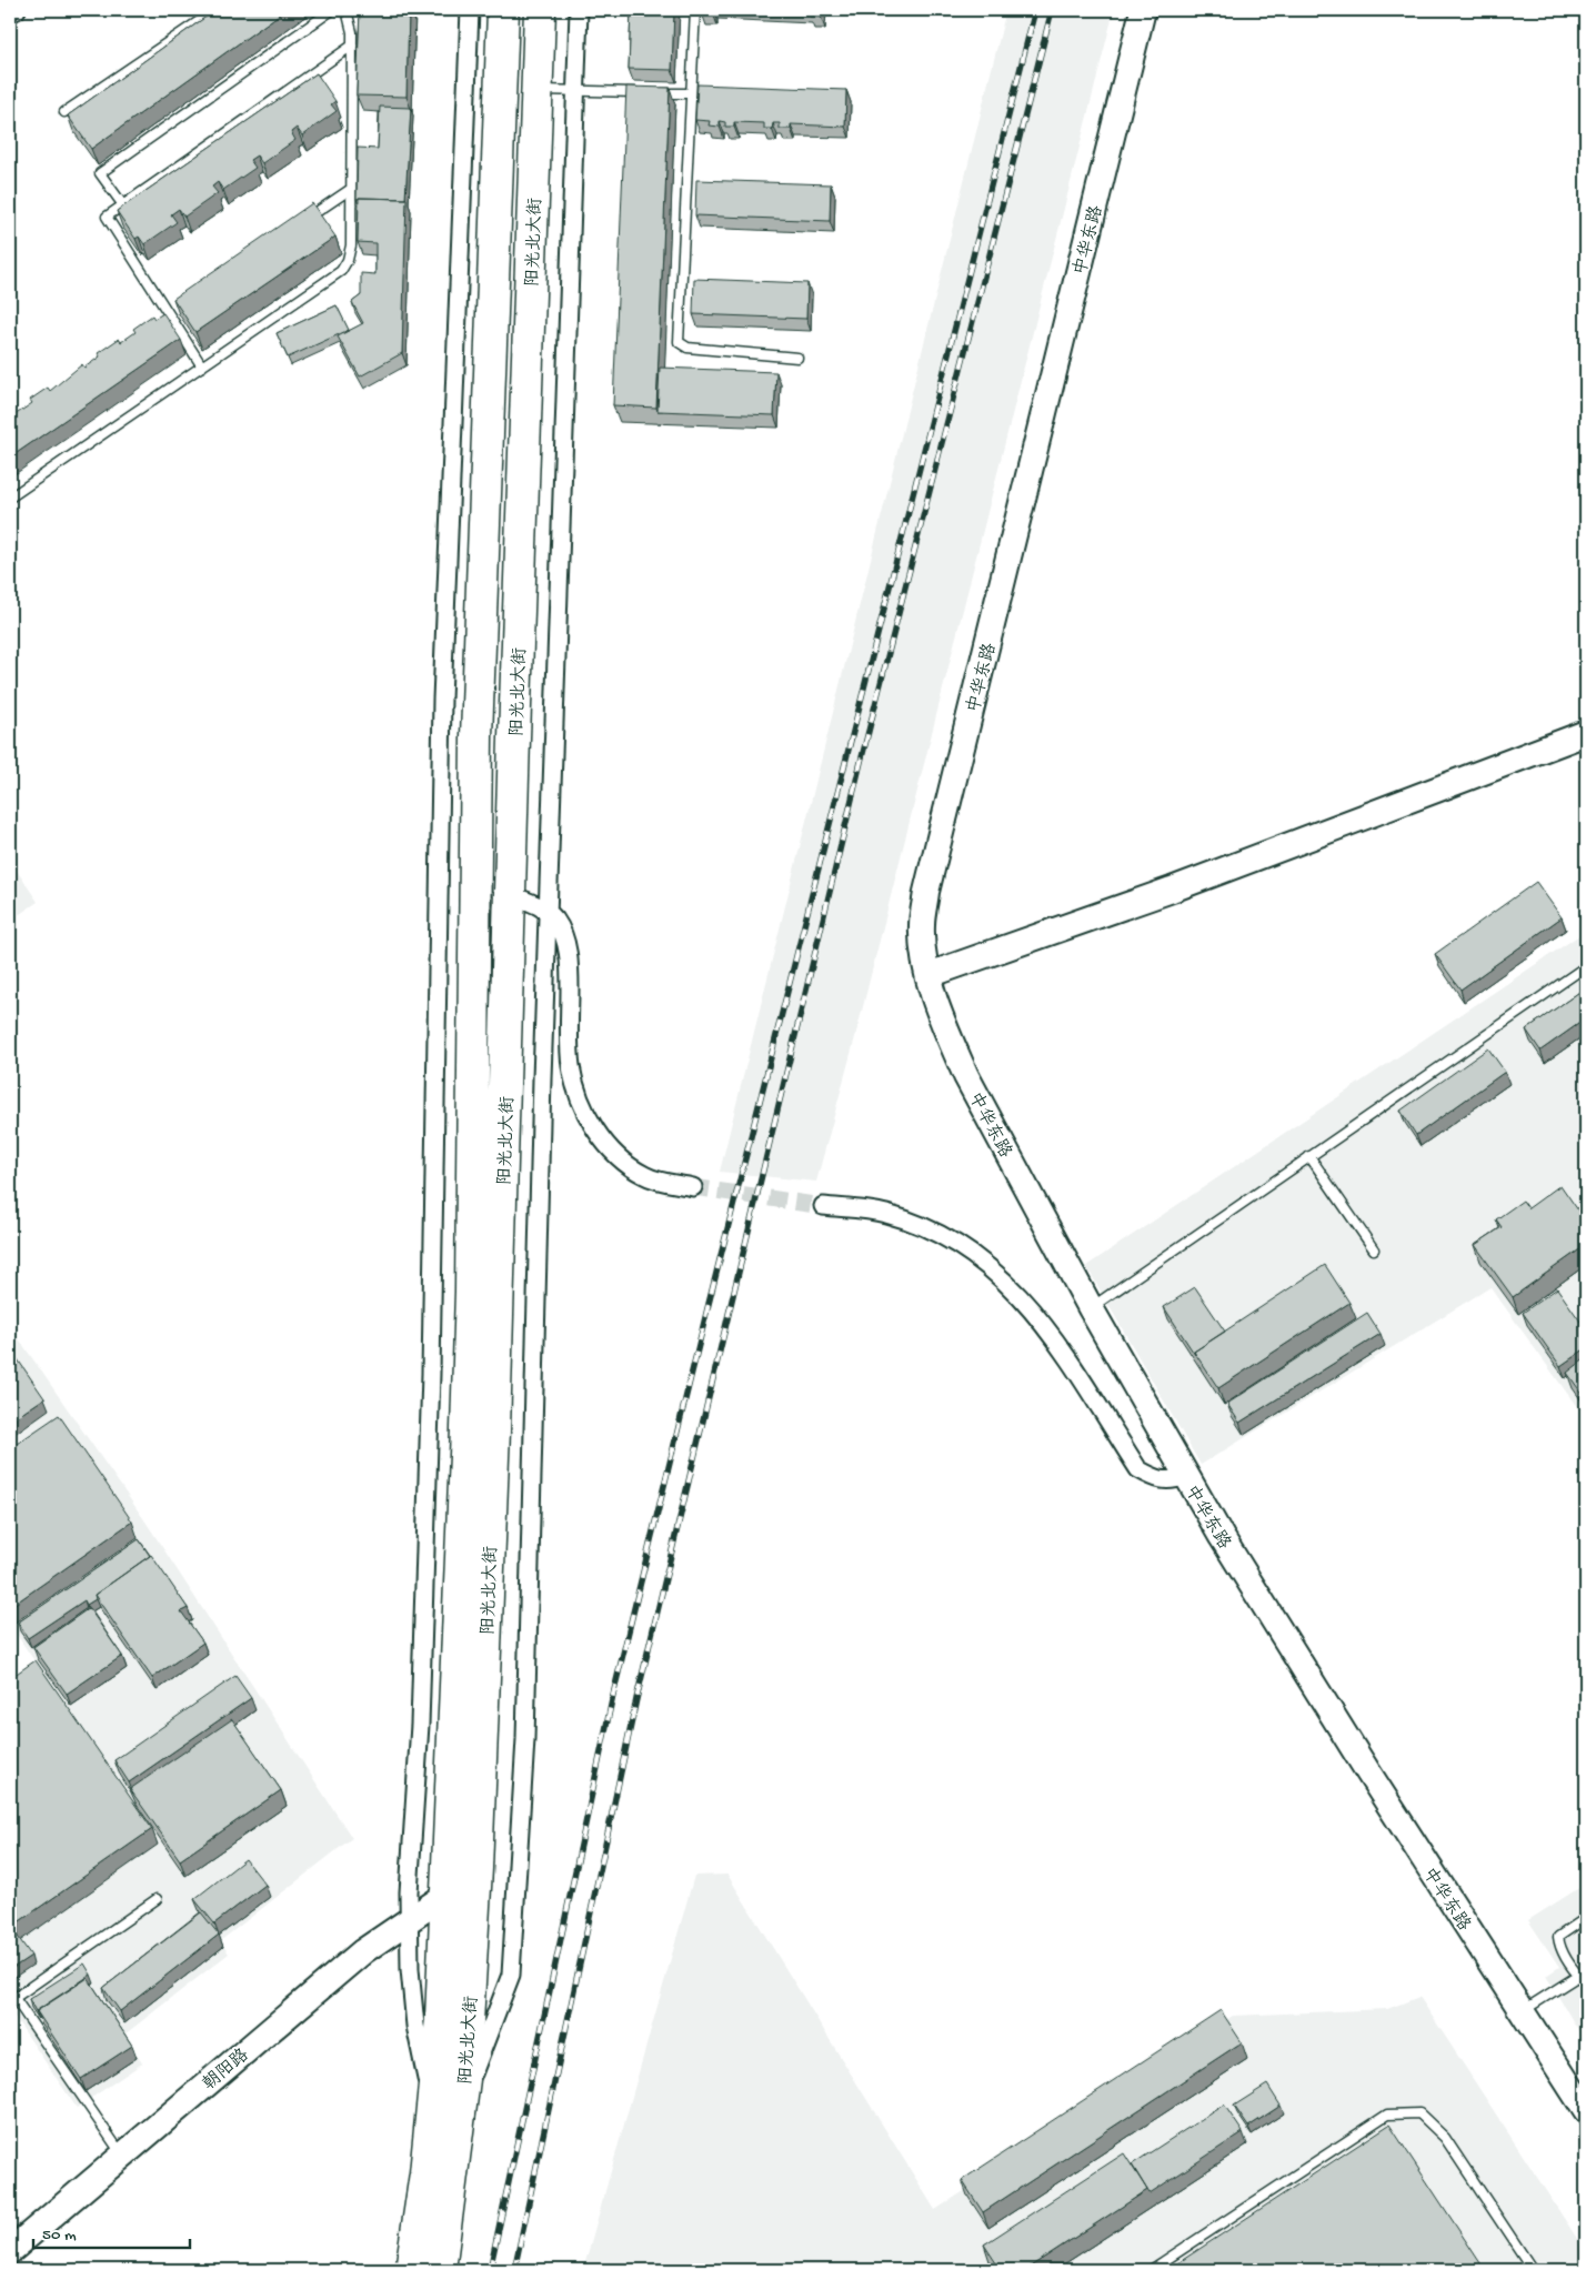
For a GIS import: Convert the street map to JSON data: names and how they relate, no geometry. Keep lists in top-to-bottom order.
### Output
{
  "streets": {
    "highway": ["阳光北大街"],
    "street": ["中华东路", "朝阳路"]
  },
  "crossings": [
    ["阳光北大街", "朝阳路"]
  ],
  "scale_bar": "50 m"
}
